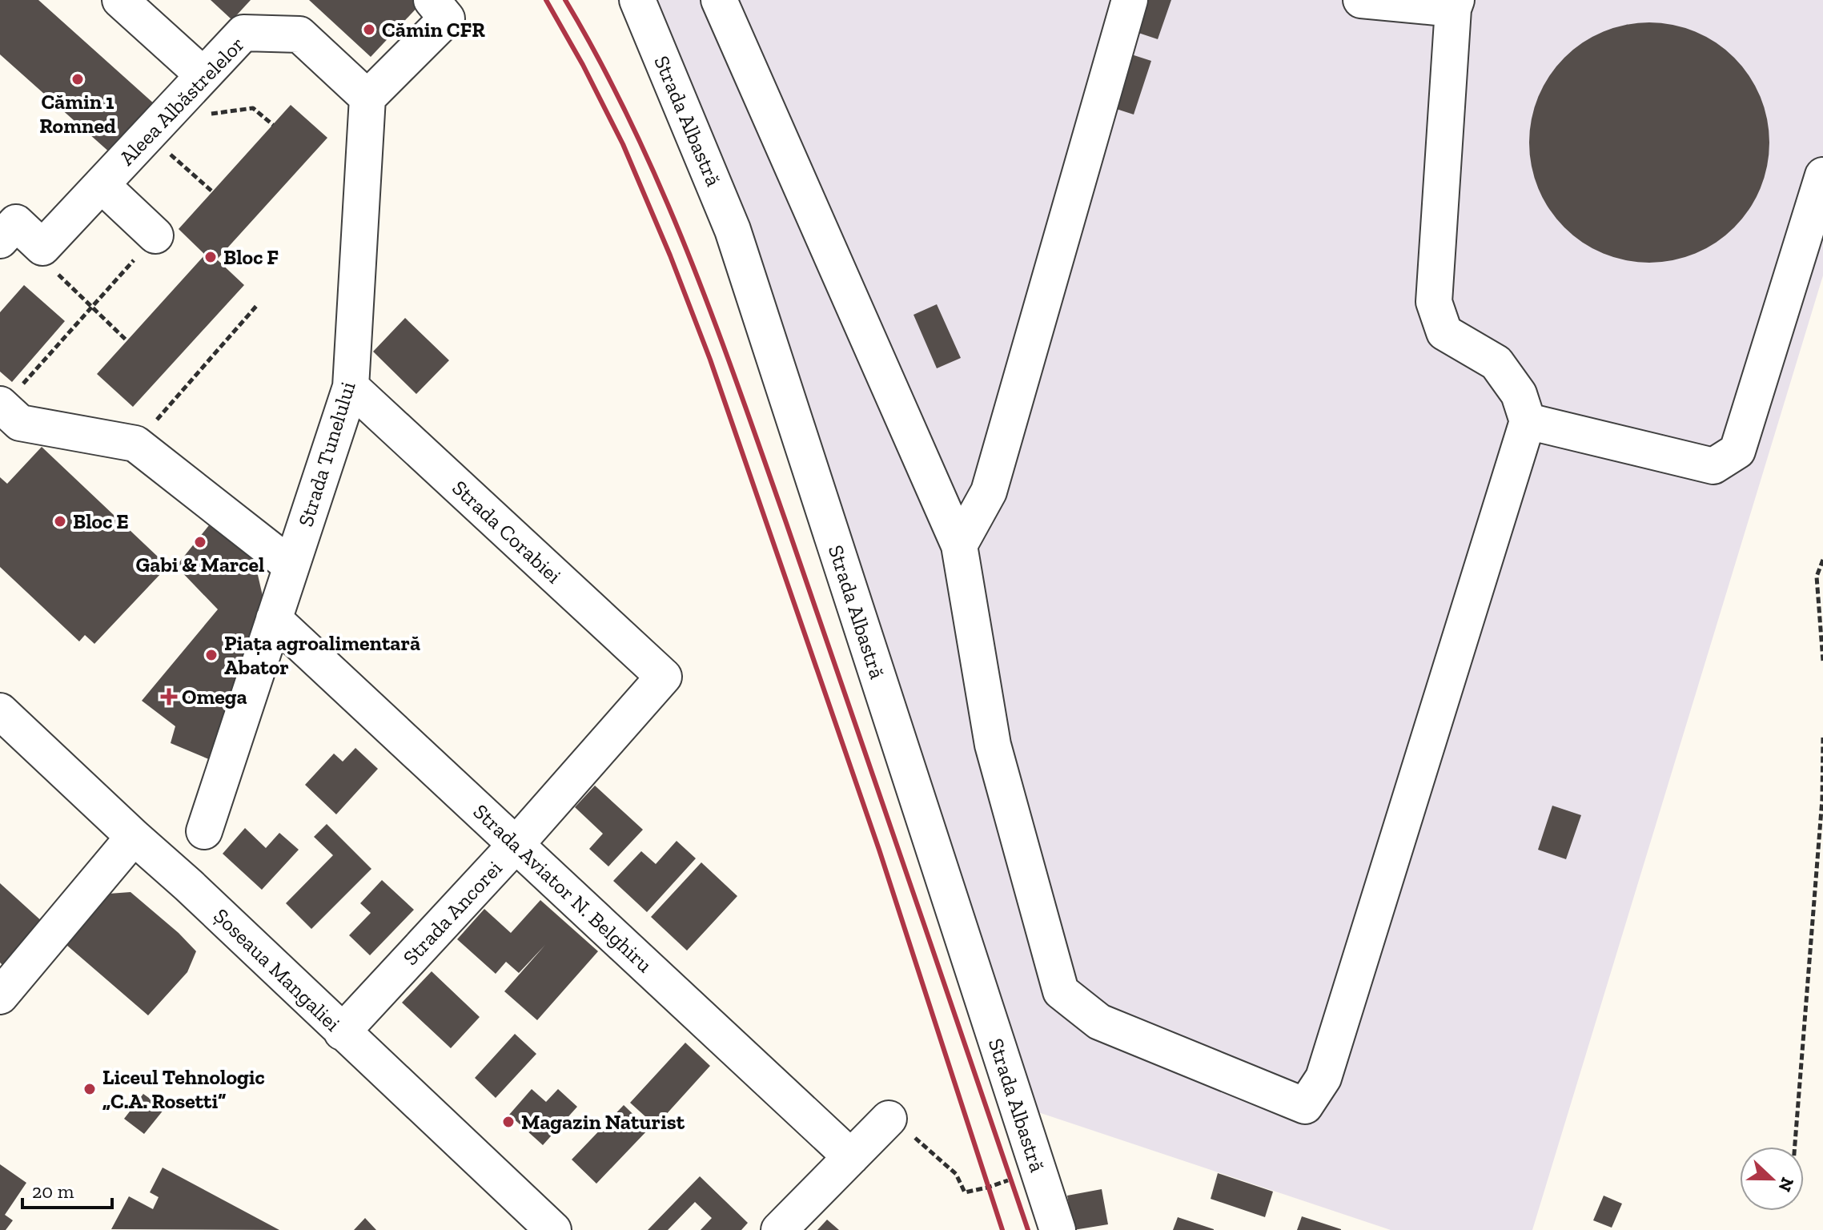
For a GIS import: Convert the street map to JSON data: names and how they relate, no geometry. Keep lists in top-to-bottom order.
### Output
{
  "streets": {
    "street": [
      "Aleea Albăstrelelor",
      "Strada Albastră",
      "Strada Tunelului",
      "Strada Corabiei",
      "Strada Aviator N. Belghiru",
      "Strada Ancorei",
      "Șoseaua Mangaliei"
    ]
  },
  "crossings": [
    ["Aleea Albăstrelelor", "Strada Tunelului"],
    ["Strada Tunelului", "Strada Corabiei"],
    ["Strada Tunelului", "Strada Aviator N. Belghiru"],
    ["Strada Corabiei", "Strada Ancorei"],
    ["Strada Aviator N. Belghiru", "Strada Ancorei"],
    ["Strada Ancorei", "Șoseaua Mangaliei"]
  ],
  "places": {
    "other": [
      "Cămin CFR",
      "Cămin 1 Romned",
      "Bloc F",
      "Bloc E",
      "Gabi & Marcel",
      "Piața agroalimentară Abator",
      "Liceul Tehnologic „C.A. Rosetti”",
      "Magazin Naturist"
    ],
    "health": ["Omega"]
  },
  "scale_bar": "20 m",
  "north": "right"
}
